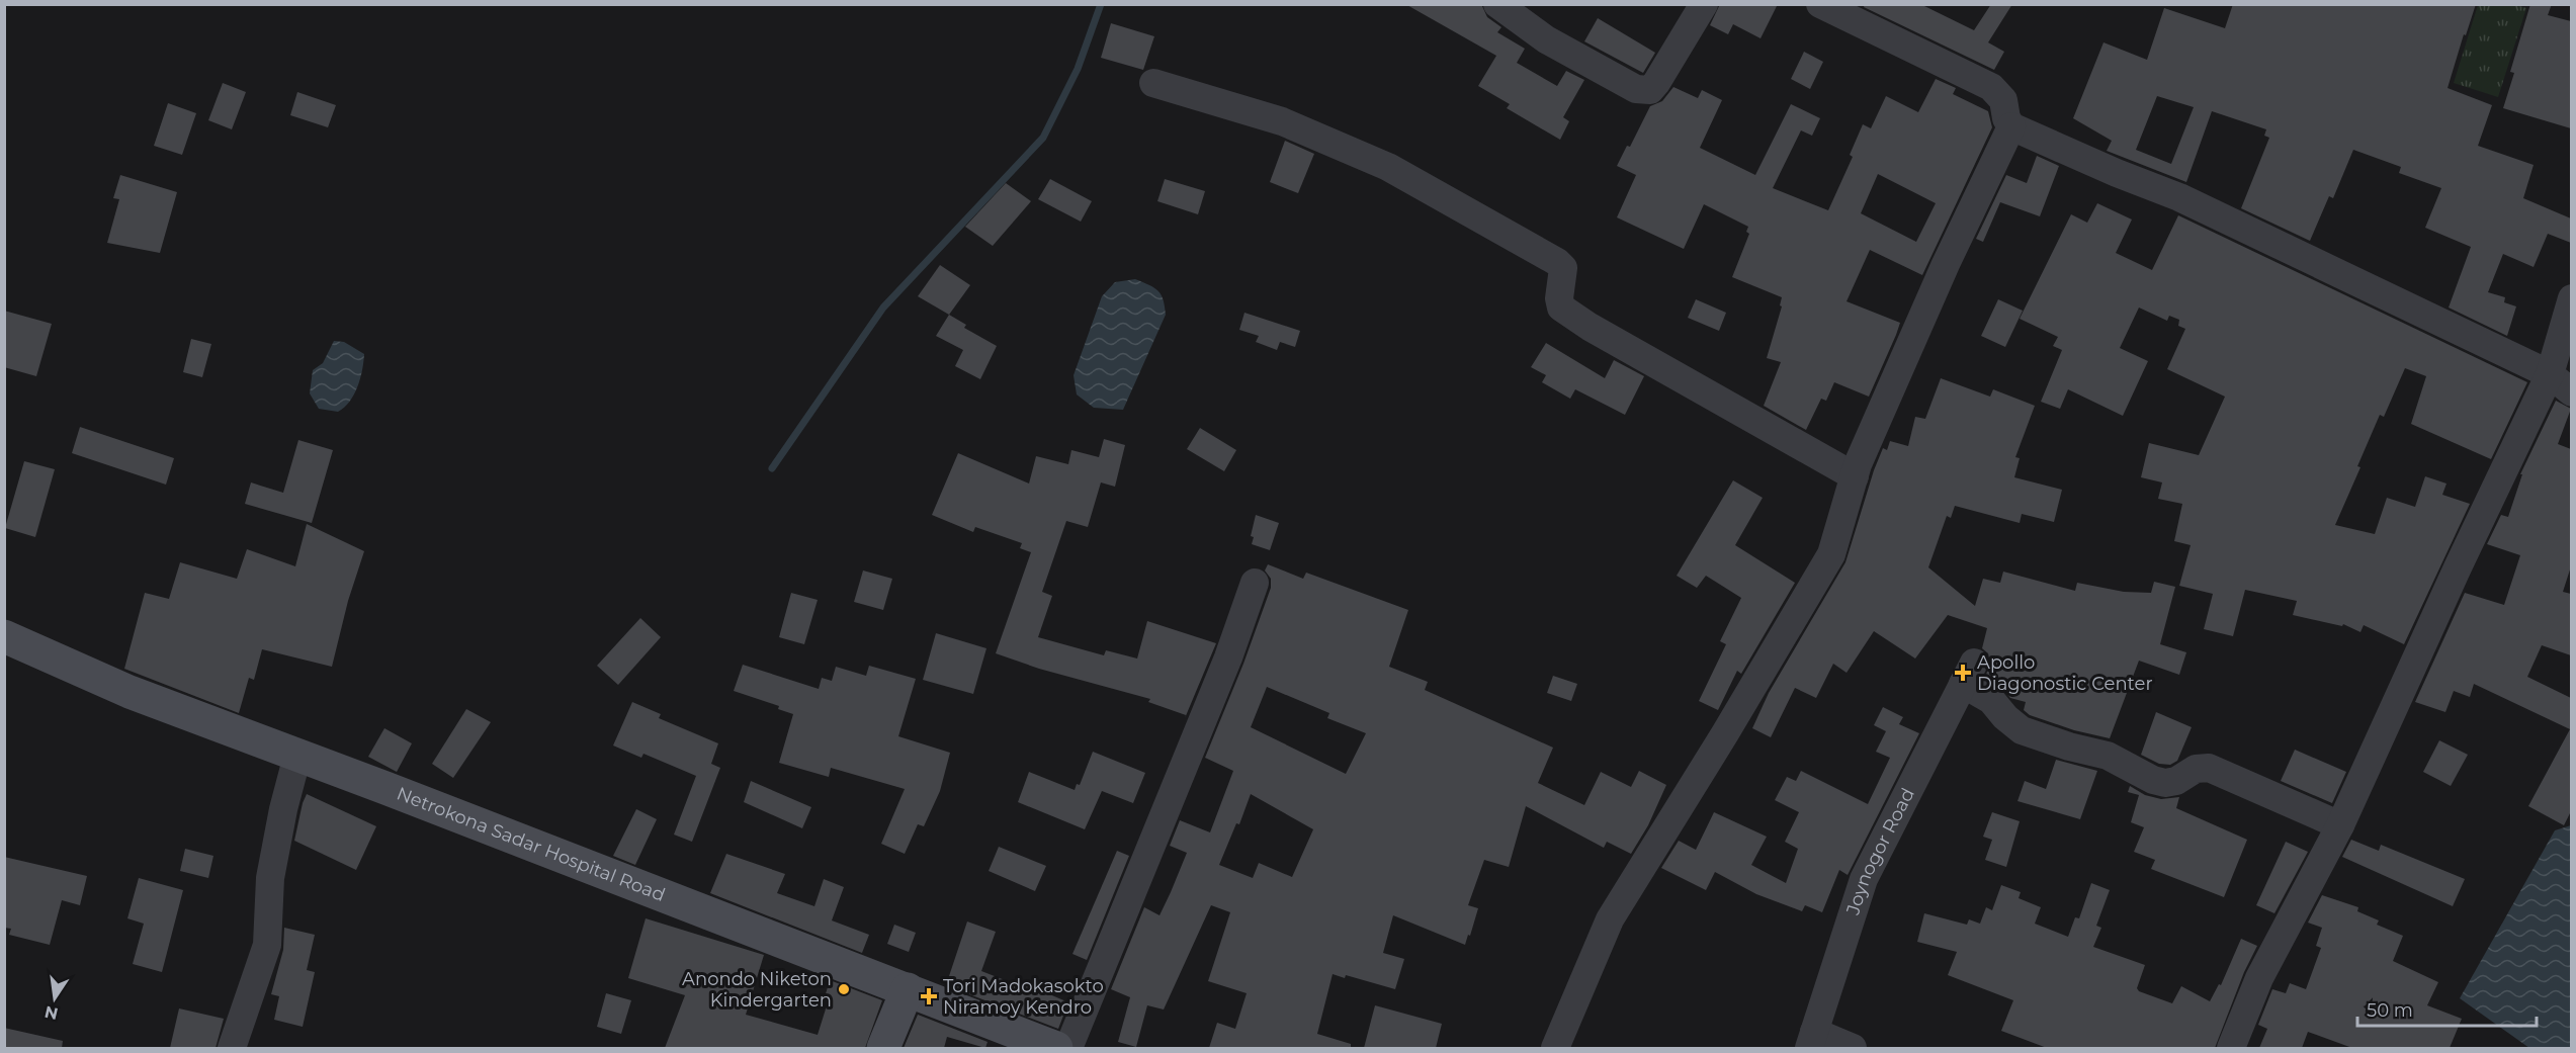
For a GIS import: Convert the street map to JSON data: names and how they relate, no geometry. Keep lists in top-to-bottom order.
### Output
{
  "streets": {
    "street": ["Netrokona Sadar Hospital Road", "Joynogor Road"]
  },
  "places": {
    "health": ["Apollo Diagonostic Center", "Tori Madokasokto Niramoy Kendro"],
    "other": ["Anondo Niketon Kindergarten"]
  },
  "scale_bar": "50 m",
  "north": "bottom"
}
